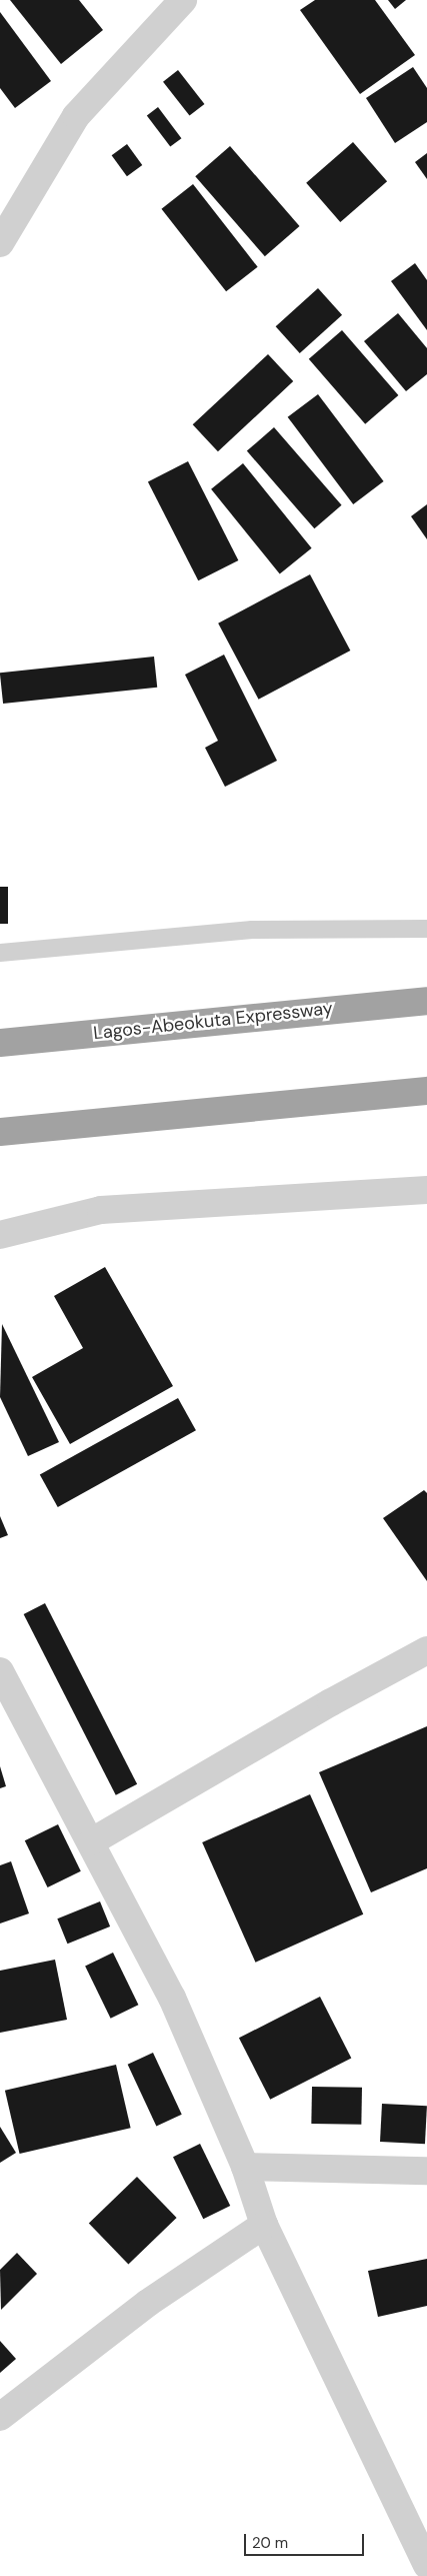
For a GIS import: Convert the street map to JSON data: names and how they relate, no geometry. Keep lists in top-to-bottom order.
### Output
{
  "streets": {
    "highway": ["Lagos-Abeokuta Expressway"]
  },
  "scale_bar": "20 m"
}
